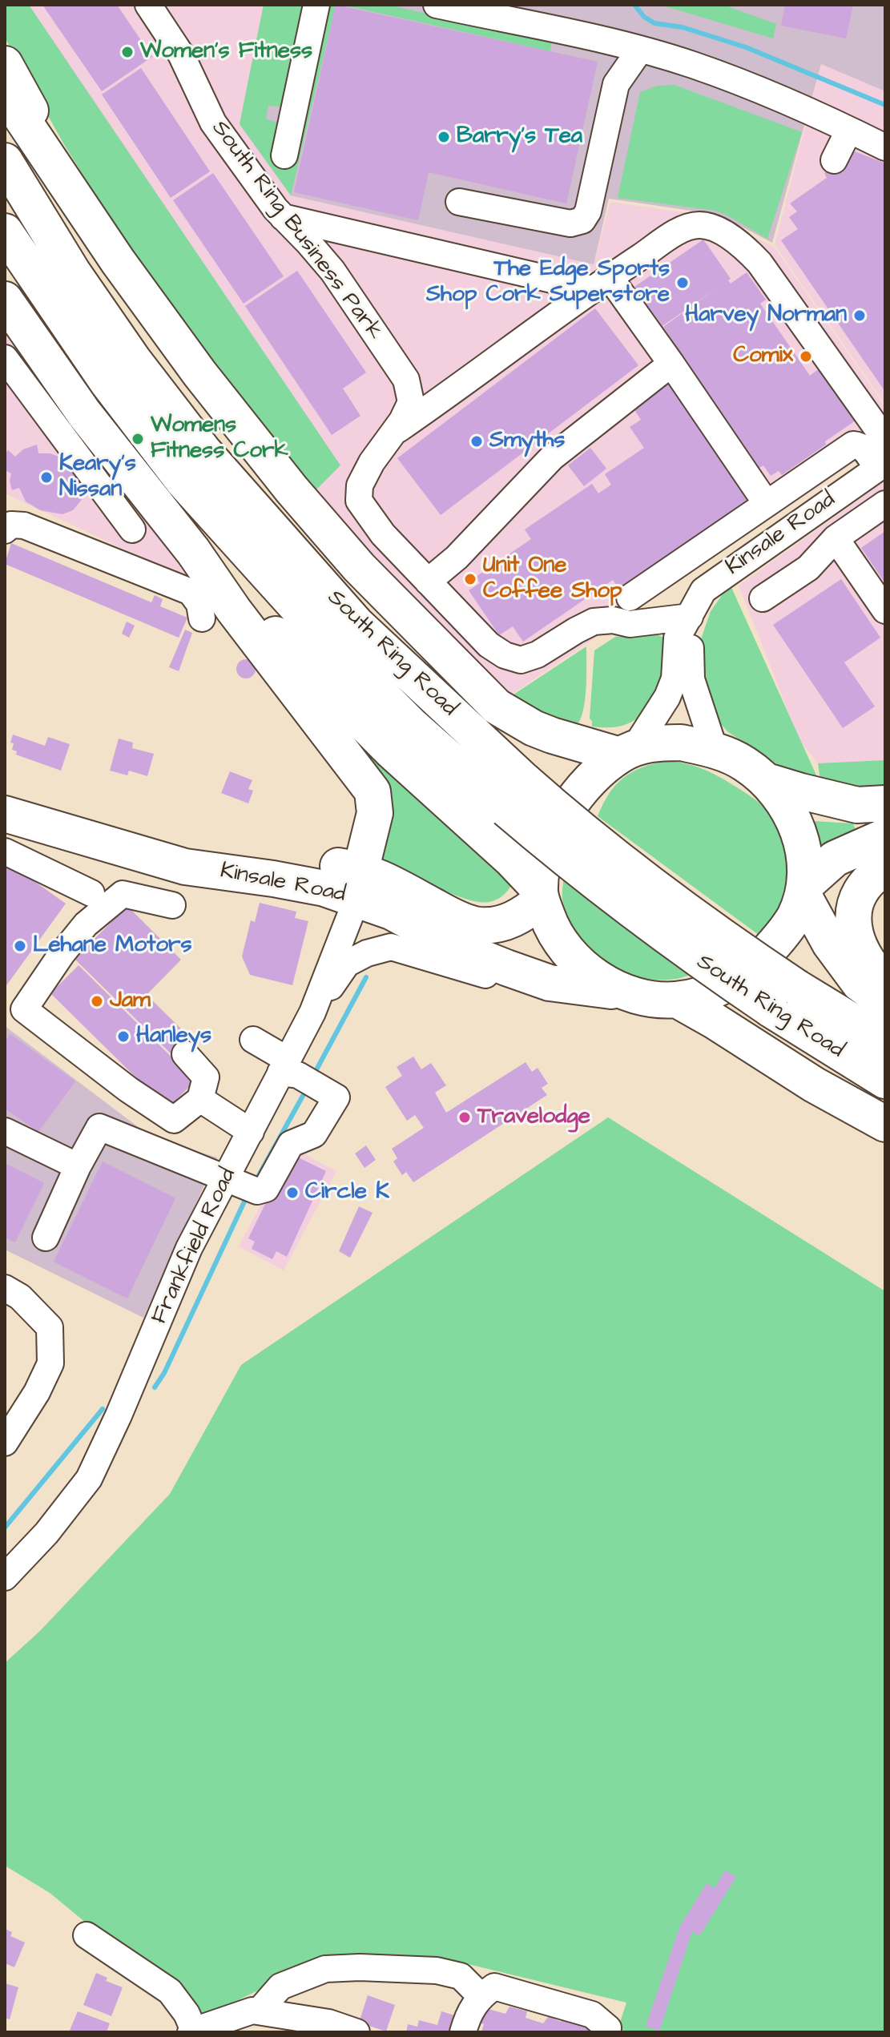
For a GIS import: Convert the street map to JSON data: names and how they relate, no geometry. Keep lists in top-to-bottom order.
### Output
{
  "streets": {
    "highway": ["Kinsale Road", "South Ring Road"],
    "street": ["South Ring Business Park", "Frankfield Road"]
  },
  "crossings": [
    ["South Ring Business Park", "Kinsale Road"],
    ["Kinsale Road", "Frankfield Road"]
  ],
  "places": [
    "Women's Fitness",
    "Barry's Tea",
    "The Edge Sports Shop Cork Superstore",
    "Harvey Norman",
    "Comix",
    "Womens Fitness Cork",
    "Smyths",
    "Keary's Nissan",
    "Unit One Coffee Shop",
    "Lehane Motors",
    "Jam",
    "Hanleys",
    "Travelodge",
    "Circle K"
  ]
}
